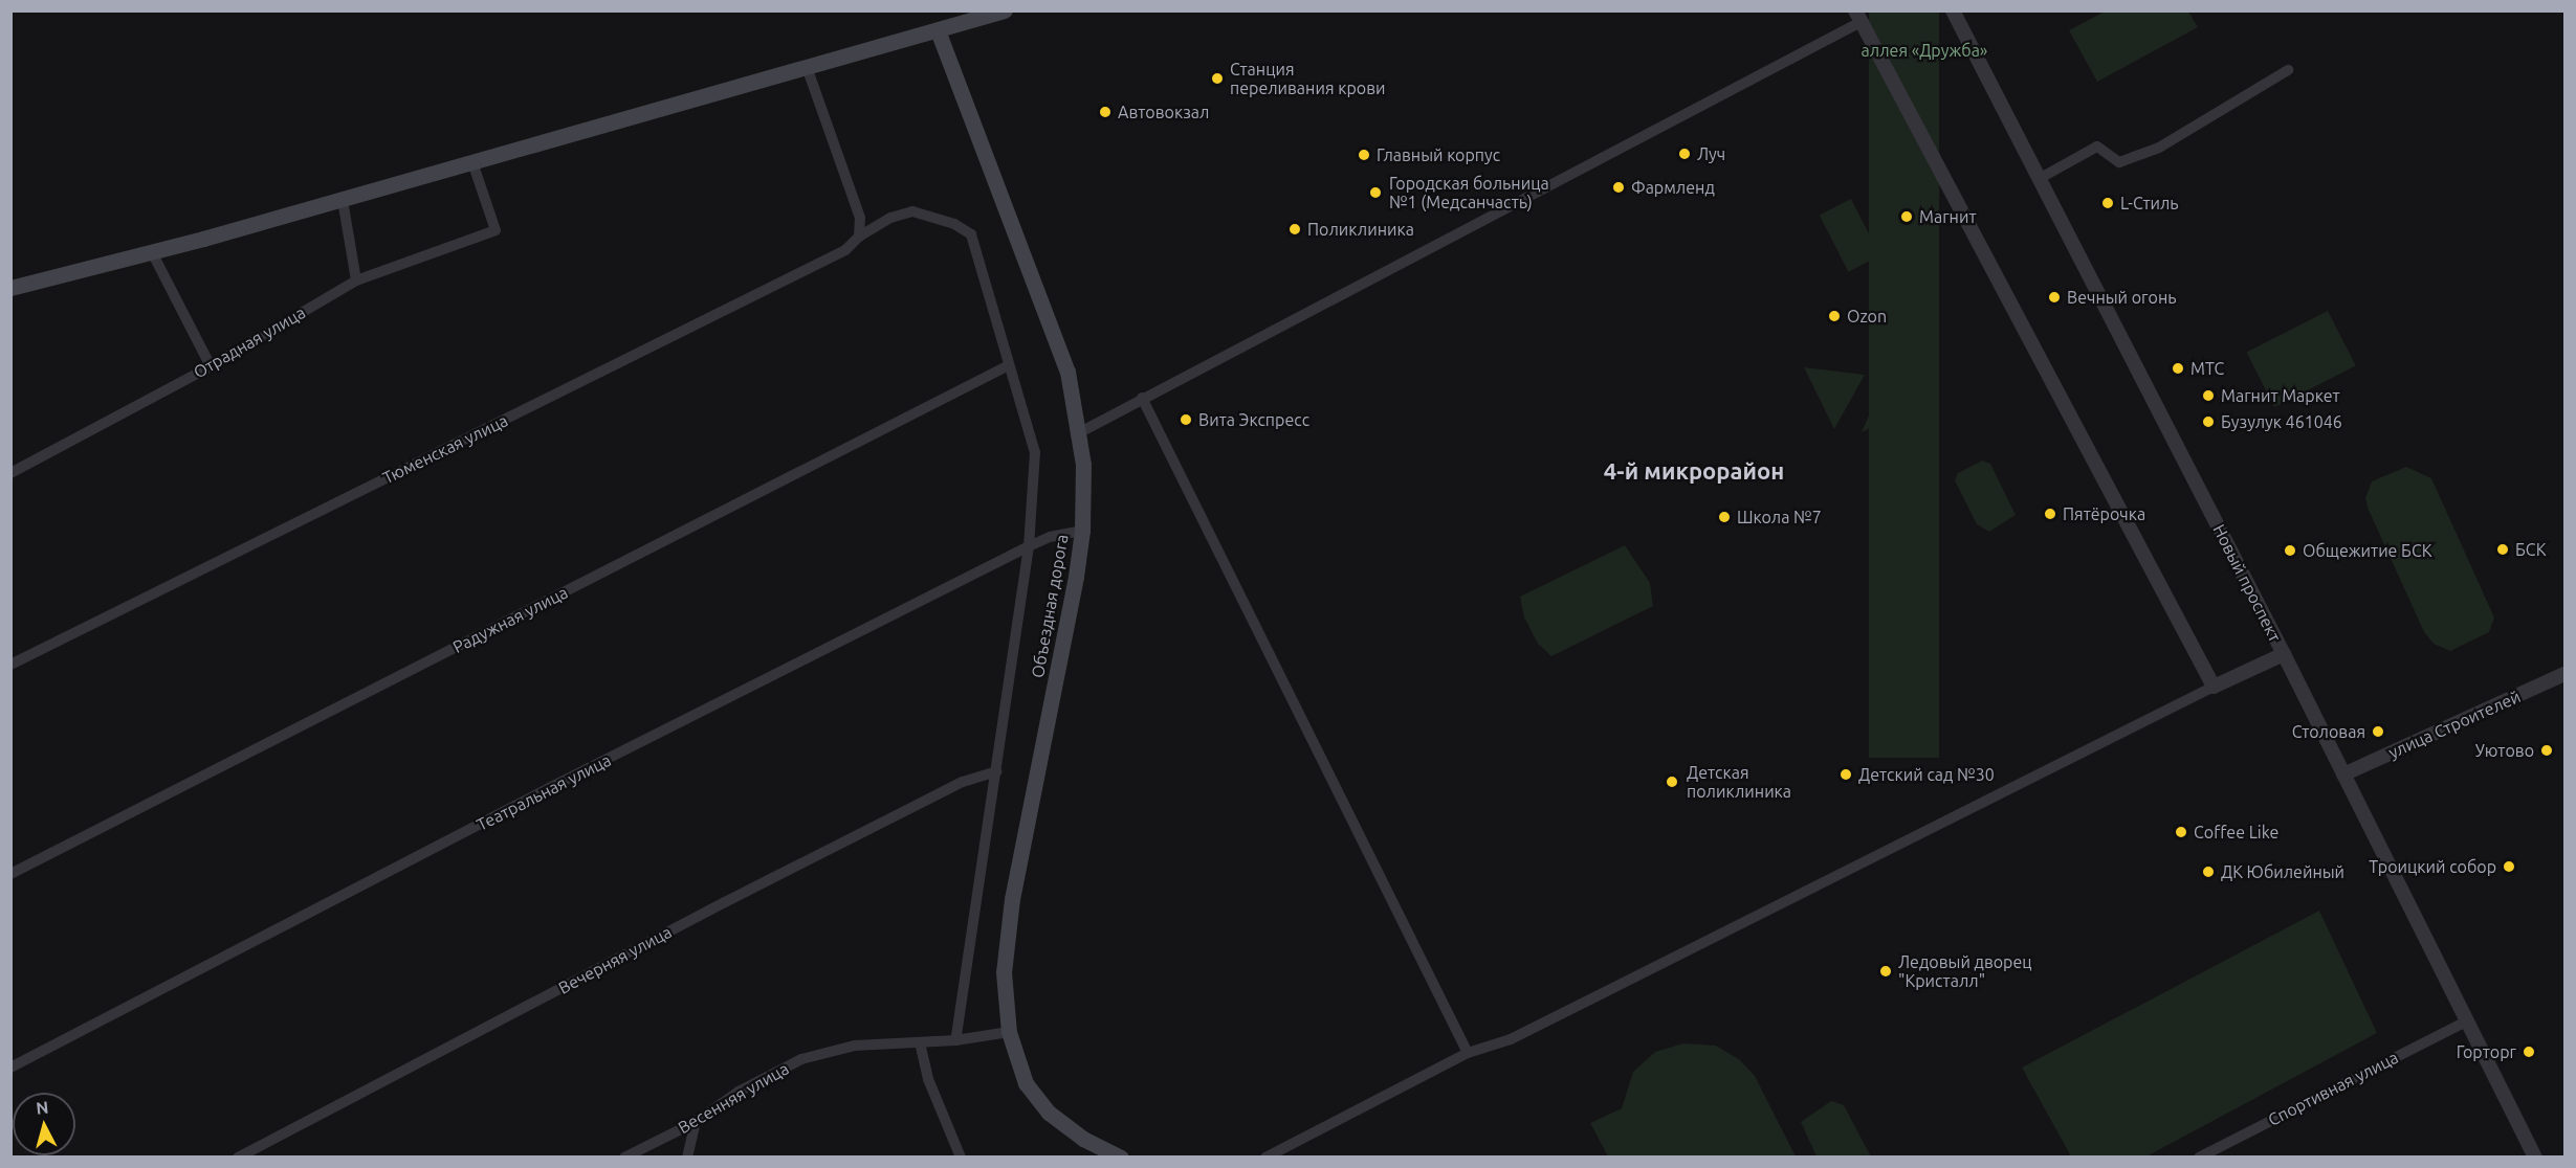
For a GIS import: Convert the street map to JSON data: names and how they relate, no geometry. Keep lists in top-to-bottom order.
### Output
{
  "streets": {
    "main road": ["Объездная дорога"],
    "street": [
      "Отрадная улица",
      "Тюменская улица",
      "Новый проспект",
      "Радужная улица",
      "улица Строителей",
      "Театральная улица",
      "Вечерняя улица",
      "Спортивная улица",
      "Весенняя улица"
    ]
  },
  "crossings": [
    ["Тюменская улица", "Радужная улица"],
    ["Новый проспект", "улица Строителей"],
    ["Новый проспект", "Спортивная улица"],
    ["Объездная дорога", "Театральная улица"],
    ["Объездная дорога", "Весенняя улица"]
  ],
  "districts": ["4-й микрорайон"],
  "parks": ["аллея «Дружба»"],
  "places": [
    "Станция переливания крови",
    "Автовокзал",
    "Луч",
    "Главный корпус",
    "Фармленд",
    "Городская больница №1 (Медсанчасть)",
    "L-Стиль",
    "Магнит",
    "Поликлиника",
    "Вечный огонь",
    "Ozon",
    "МТС",
    "Магнит Маркет",
    "Вита Экспресс",
    "Бузулук 461046",
    "Пятёрочка",
    "Школа №7",
    "БСК",
    "Общежитие БСК",
    "Столовая",
    "Уютово",
    "Детский сад №30",
    "Детская поликлиника",
    "Coffee Like",
    "Троицкий собор",
    "ДК Юбилейный",
    "Ледовый дворец \"Кристалл\"",
    "Горторг"
  ],
  "north": "top"
}
